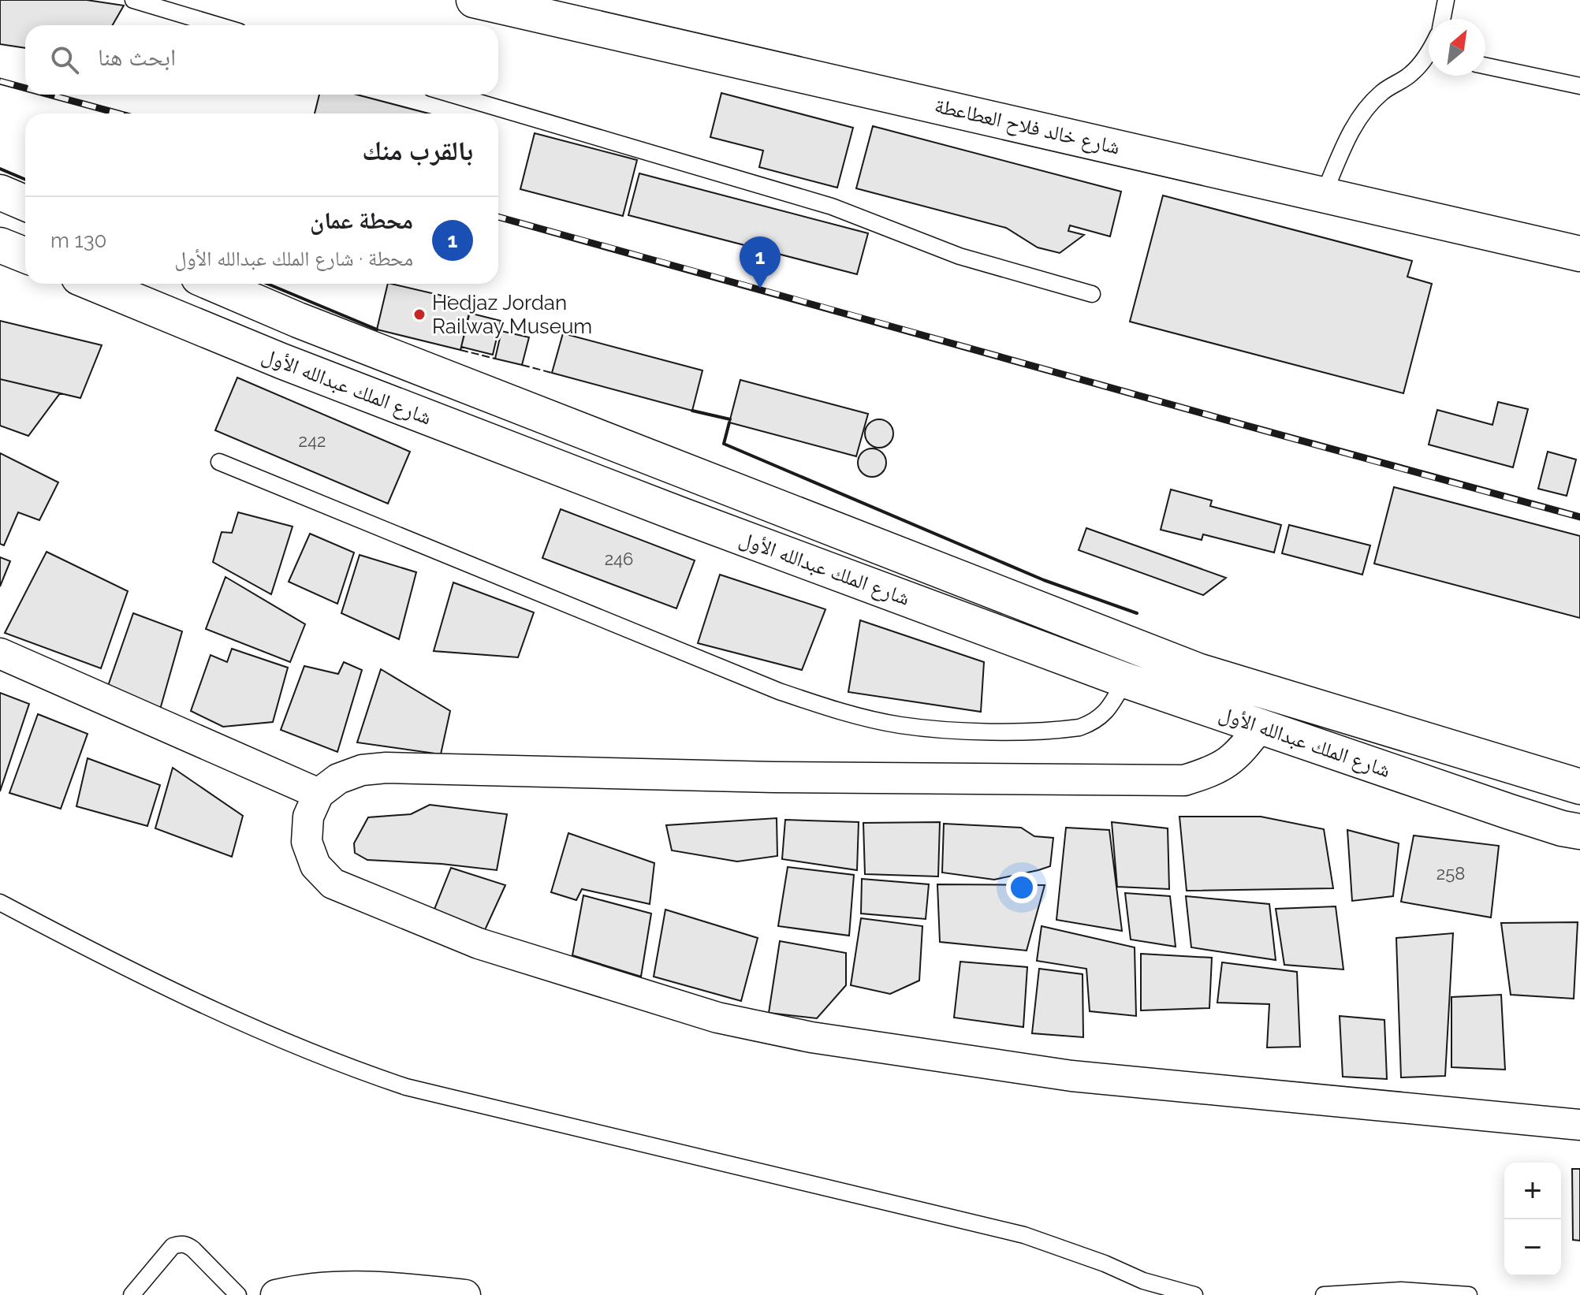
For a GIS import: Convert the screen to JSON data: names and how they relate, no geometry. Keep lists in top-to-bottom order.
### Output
{
  "streets": {
    "main road": ["شارع خالد فلاح العطاعطة", "شارع الملك عبدالله الأول"]
  },
  "places": ["Hedjaz Jordan Railway Museum"],
  "house_numbers": ["242", "246", "258"],
  "north": "top right",
  "page": {
    "search": "ابحث هنا",
    "heading": "بالقرب منك",
    "list": [
      {
        "mark": "1",
        "name": "محطة عمان",
        "note": "محطة · شارع الملك عبدالله الأول",
        "value": "130 m"
      }
    ],
    "pins": "1",
    "map_buttons": ["+", "−"]
  }
}
